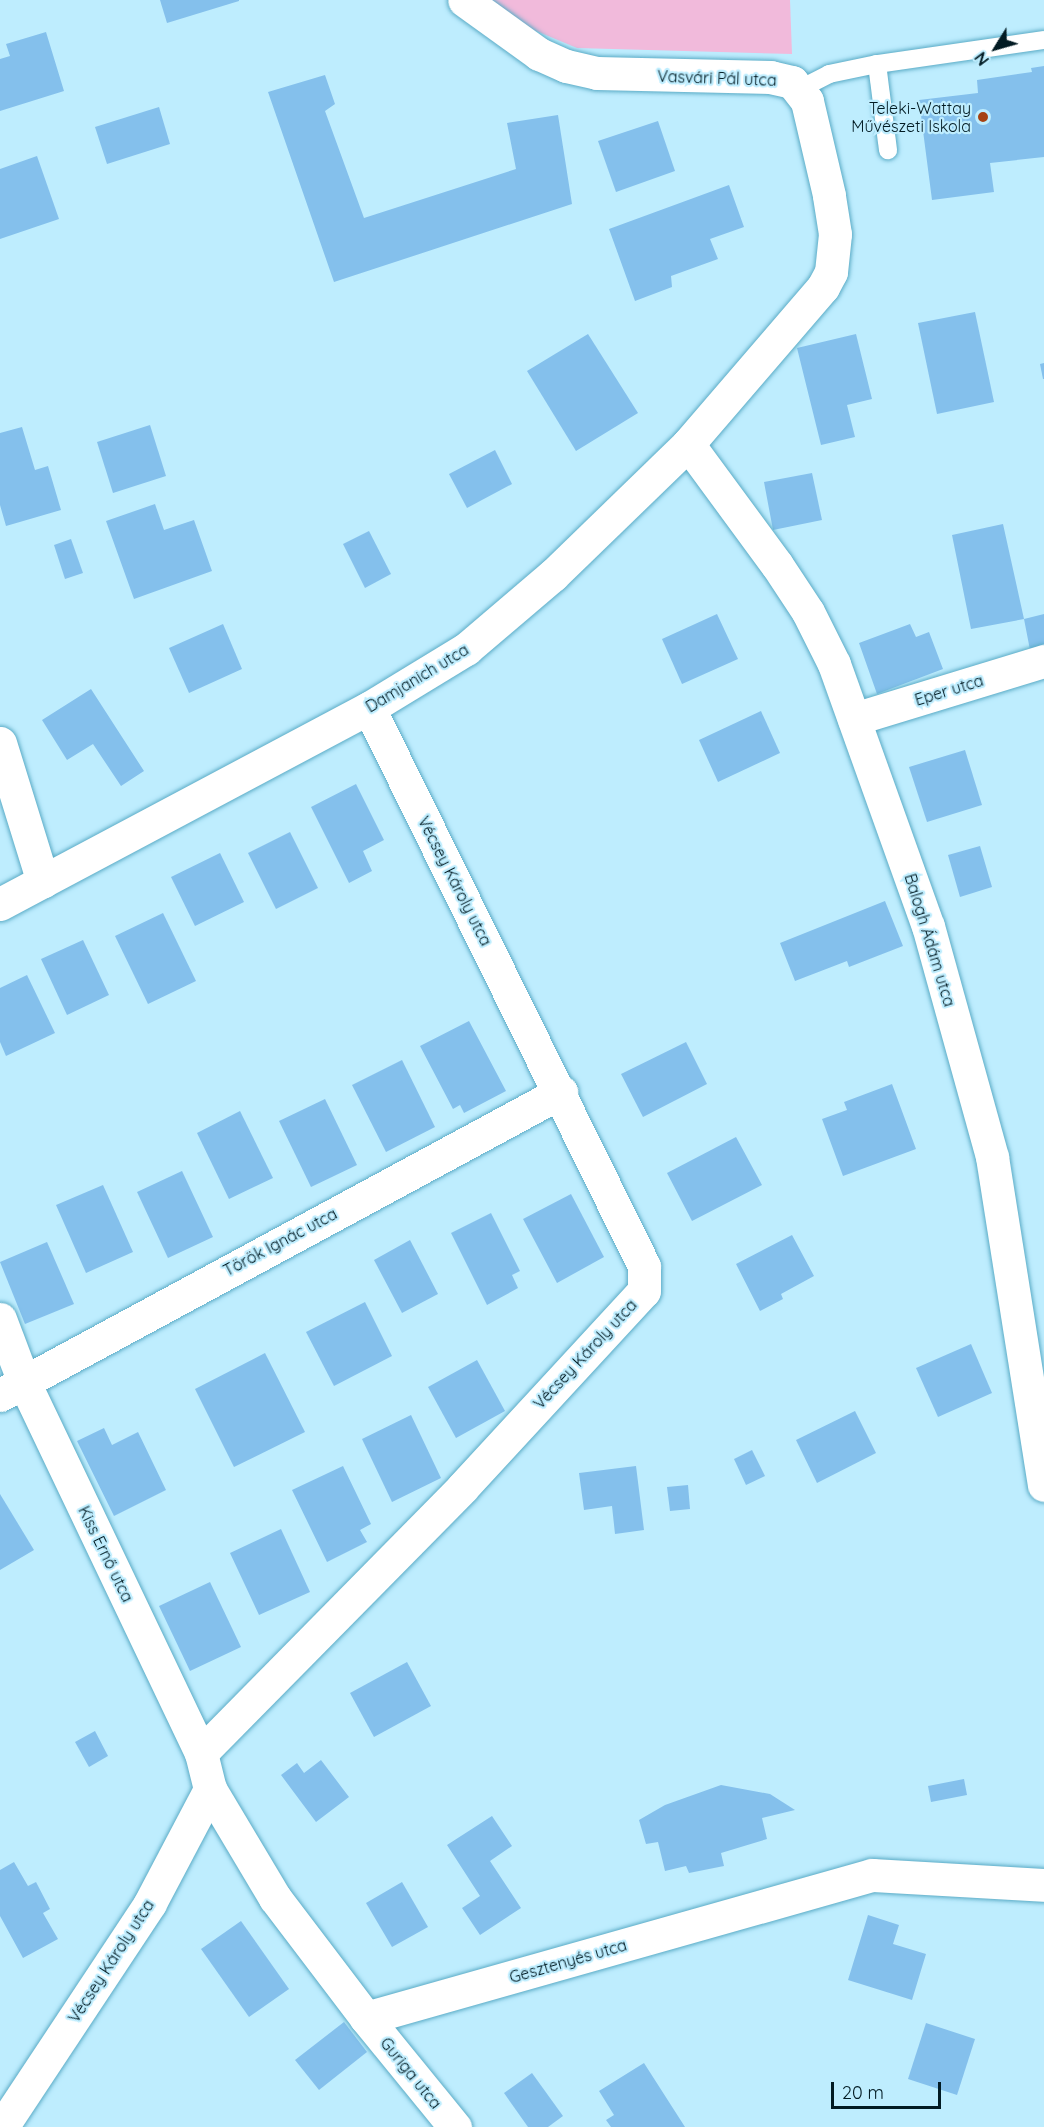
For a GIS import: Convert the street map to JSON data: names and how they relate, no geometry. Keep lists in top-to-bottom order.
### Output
{
  "streets": {
    "street": [
      "Vasvári Pál utca",
      "Damjanich utca",
      "Eper utca",
      "Vécsey Károly utca",
      "Balogh Ádám utca",
      "Török Ignác utca",
      "Kiss Ernő utca",
      "Gesztenyés utca",
      "Guriga utca"
    ]
  },
  "crossings": [
    ["Vasvári Pál utca", "Damjanich utca"],
    ["Damjanich utca", "Vécsey Károly utca"],
    ["Damjanich utca", "Balogh Ádám utca"],
    ["Eper utca", "Balogh Ádám utca"],
    ["Vécsey Károly utca", "Török Ignác utca"],
    ["Vécsey Károly utca", "Kiss Ernő utca"],
    ["Török Ignác utca", "Kiss Ernő utca"],
    ["Gesztenyés utca", "Guriga utca"]
  ],
  "places": ["Teleki-Wattay Művészeti Iskola"],
  "scale_bar": "20 m",
  "north": "bottom left"
}
